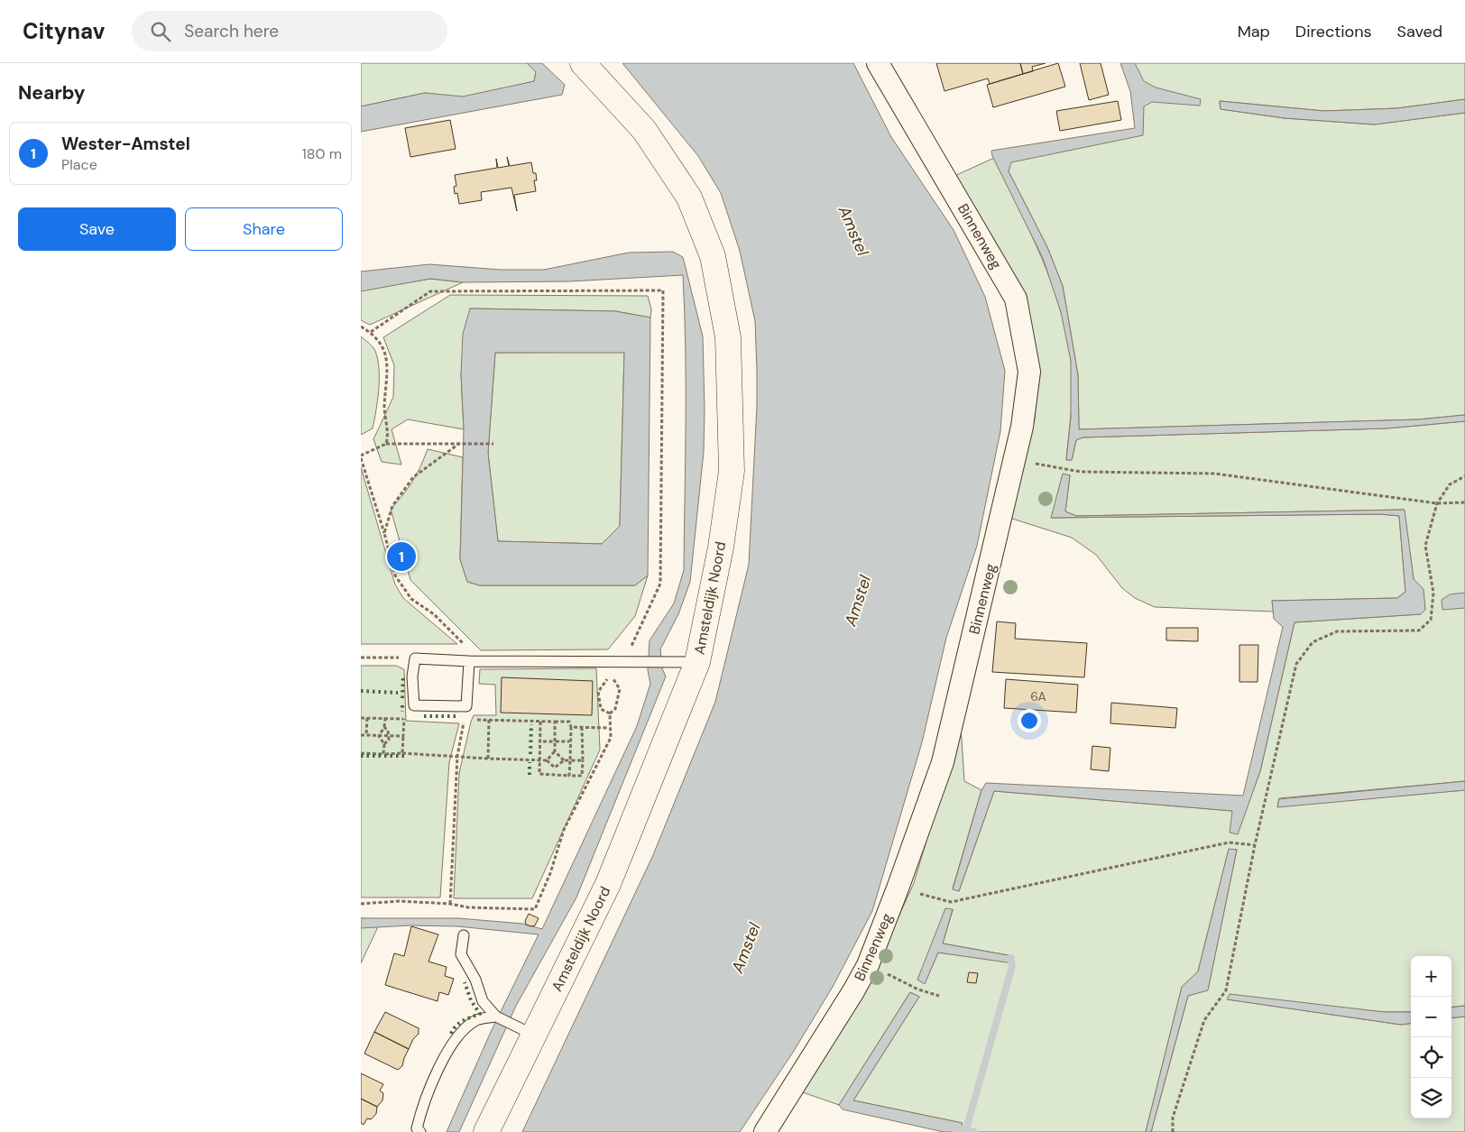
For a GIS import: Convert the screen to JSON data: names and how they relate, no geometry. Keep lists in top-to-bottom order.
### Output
{
  "streets": {
    "street": ["Binnenweg", "Amsteldijk Noord"]
  },
  "water": ["Amstel"],
  "house_numbers": ["6A"],
  "page": {
    "header": "Citynav",
    "search": "Search here",
    "nav": ["Map", "Directions", "Saved"],
    "heading": "Nearby",
    "list": [
      {
        "mark": "1",
        "name": "Wester-Amstel",
        "note": "Place",
        "value": "180 m"
      }
    ],
    "buttons": ["Save", "Share"],
    "pins": "1",
    "map_buttons": ["+", "−"]
  }
}
